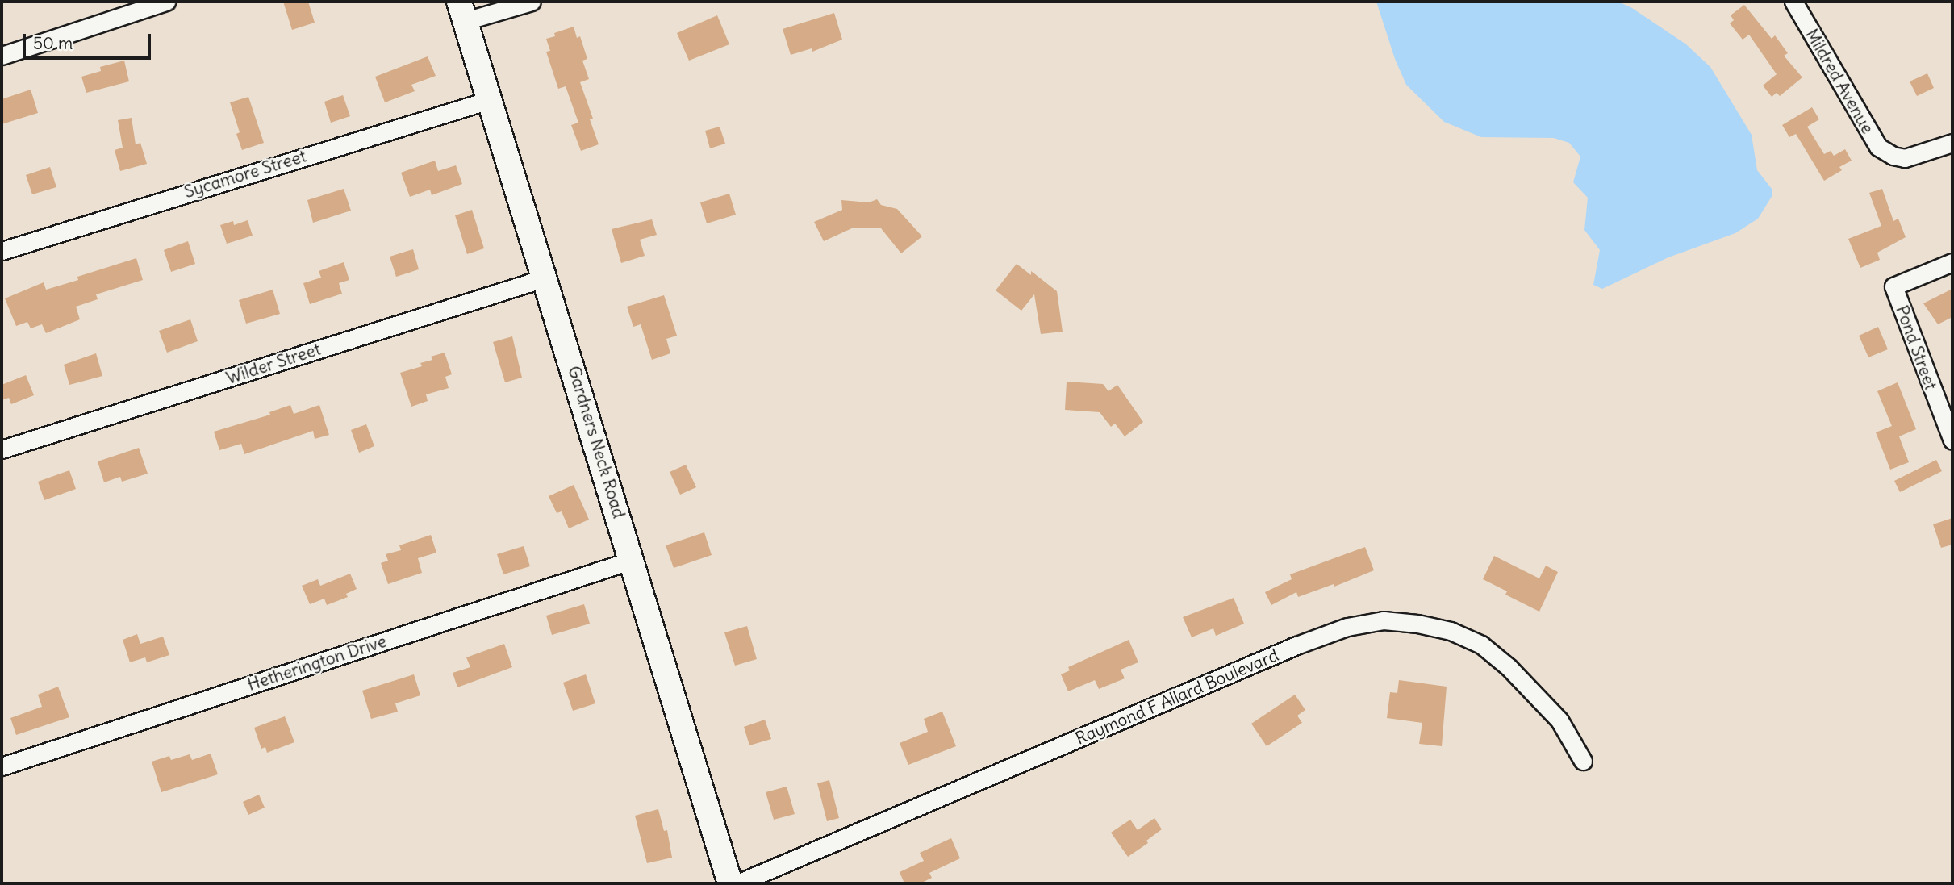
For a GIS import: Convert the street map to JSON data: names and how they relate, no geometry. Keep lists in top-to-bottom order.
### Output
{
  "streets": {
    "street": [
      "Mildred Avenue",
      "Sycamore Street",
      "Pond Street",
      "Wilder Street",
      "Gardners Neck Road",
      "Hetherington Drive",
      "Raymond F Allard Boulevard"
    ]
  },
  "crossings": [
    ["Sycamore Street", "Gardners Neck Road"],
    ["Wilder Street", "Gardners Neck Road"],
    ["Gardners Neck Road", "Hetherington Drive"]
  ],
  "scale_bar": "50 m"
}
